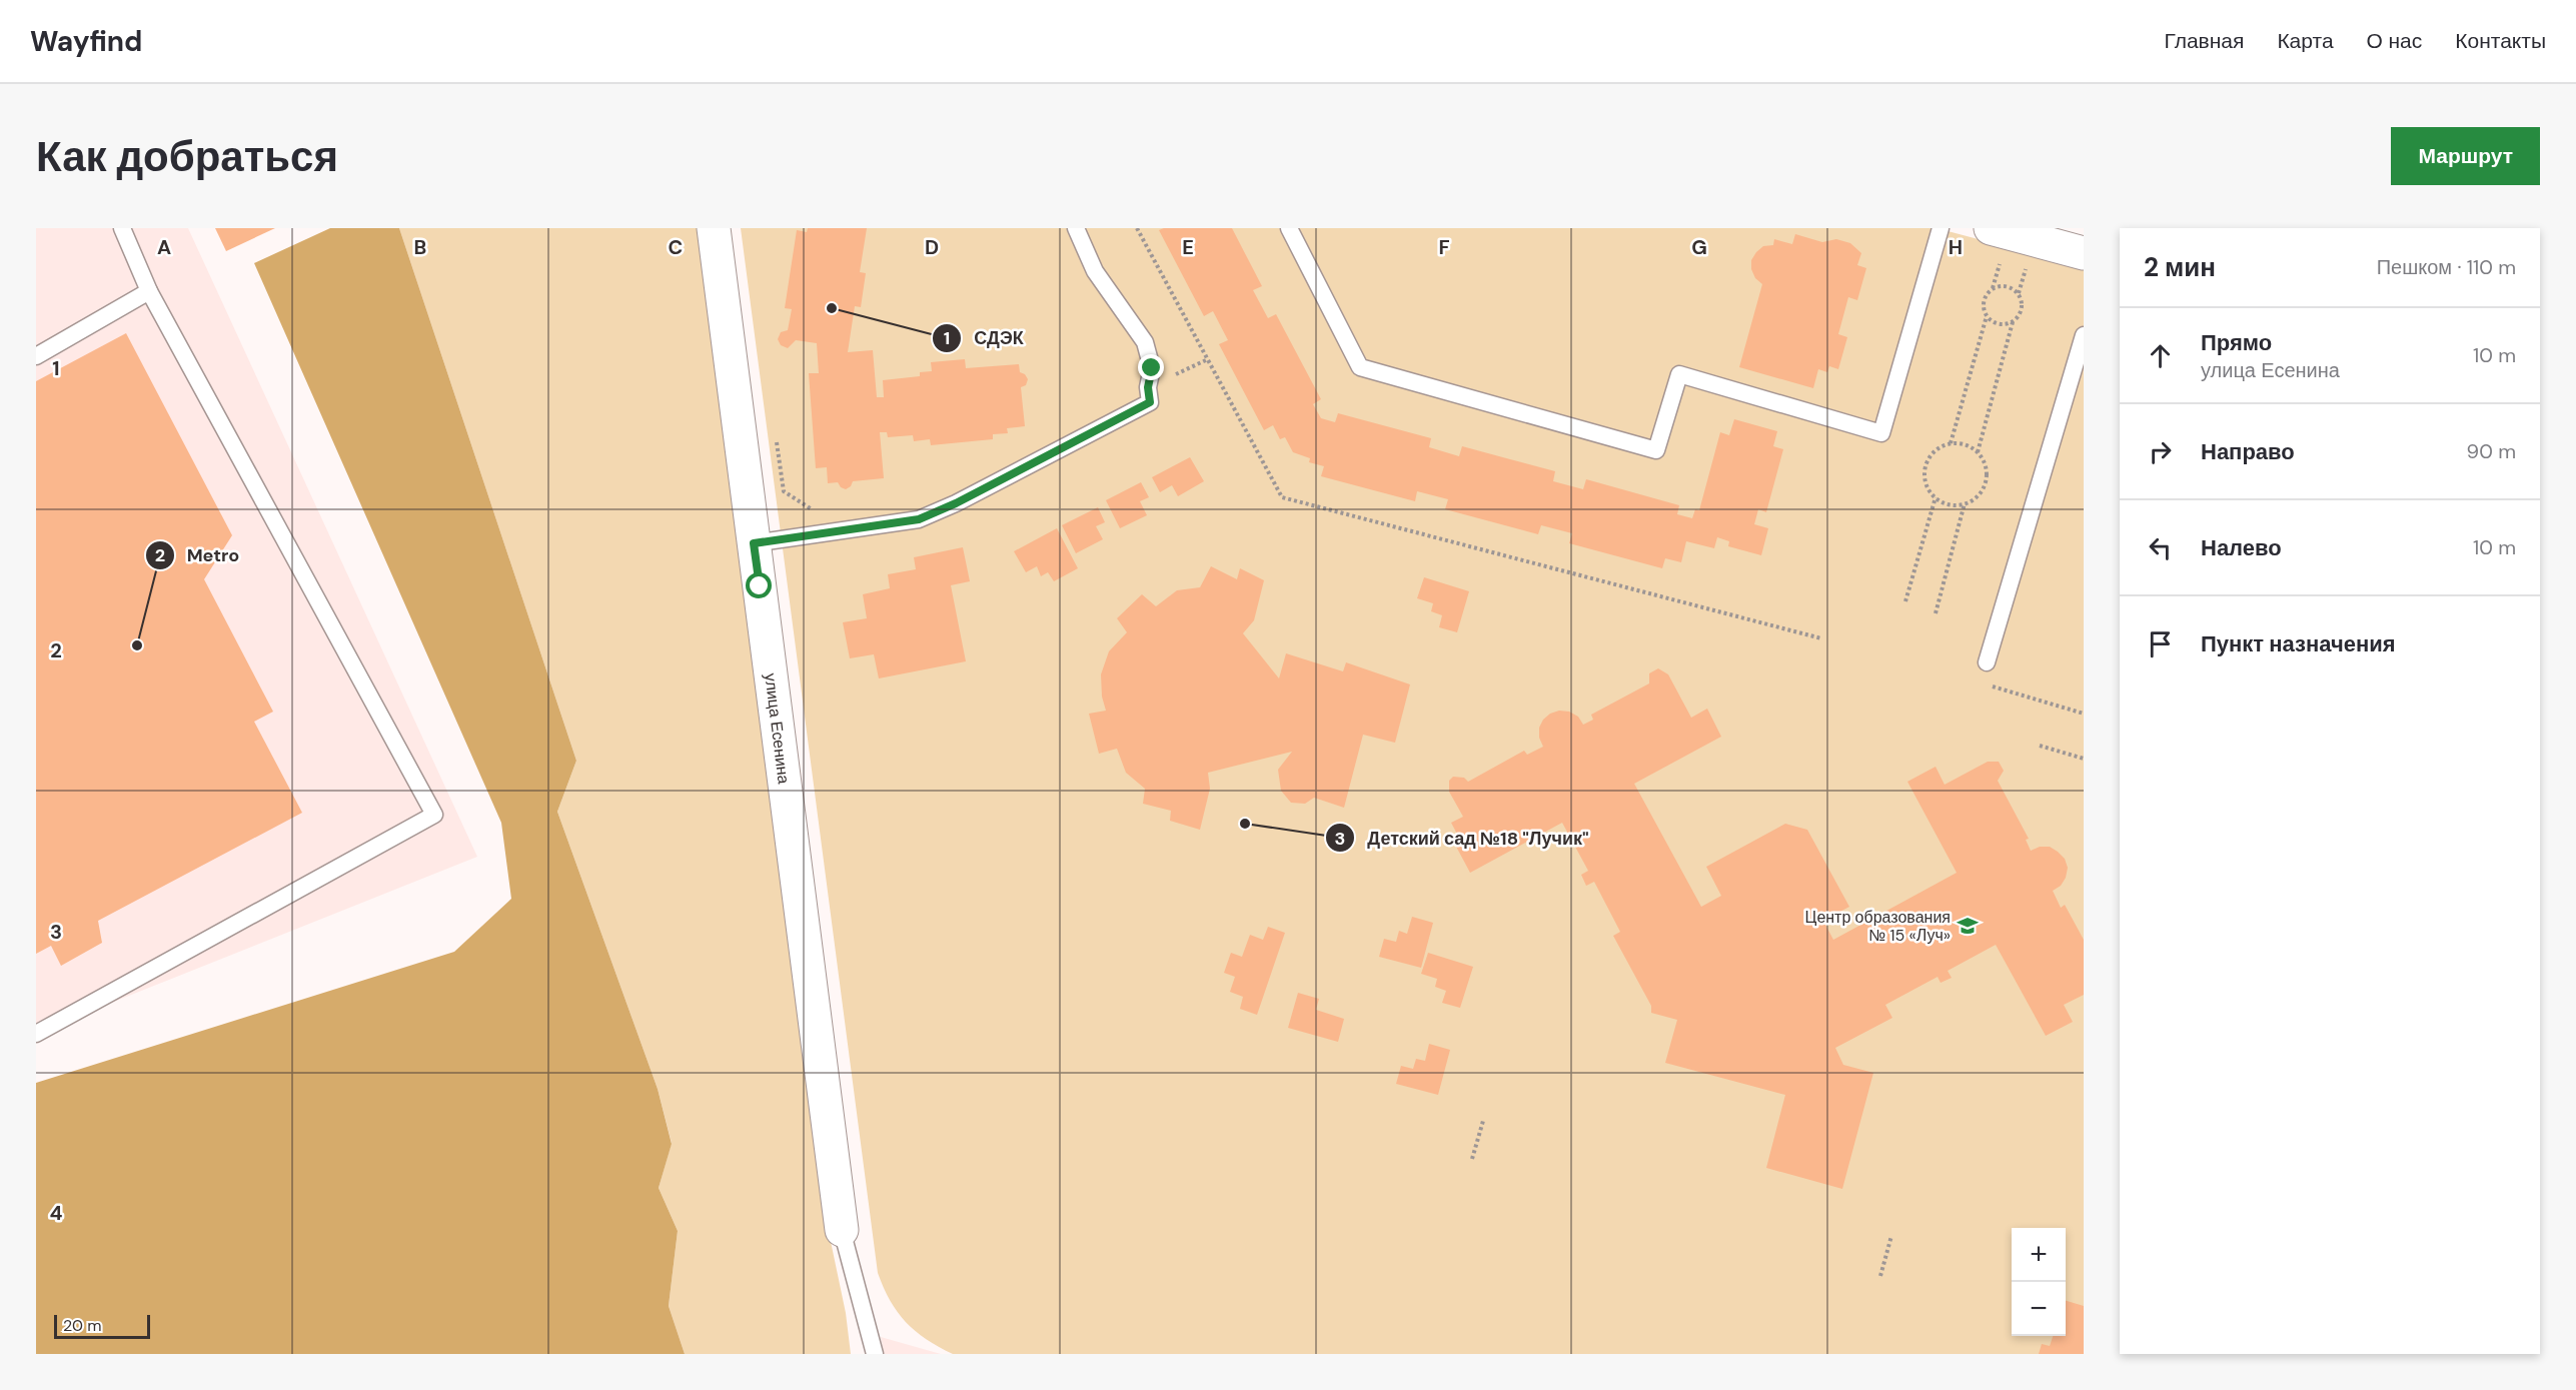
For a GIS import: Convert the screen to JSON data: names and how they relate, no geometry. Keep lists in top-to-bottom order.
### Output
{
  "streets": {
    "street": ["улица Есенина"]
  },
  "places": {
    "other": ["СДЭК", "Metro", "Детский сад №18 \"Лучик\""],
    "school or university": ["Центр образования № 15 «Луч»"]
  },
  "scale_bar": "20 m",
  "page": {
    "header": "Wayfind",
    "nav": [
      "Главная",
      "Карта",
      "О нас",
      "Контакты"
    ],
    "buttons": "Маршрут",
    "title": "Как добраться",
    "heading": ["2 мин", "Пешком · 110 m"],
    "list": [
      ["Прямо", "улица Есенина", "10 m"],
      ["Направо", "90 m"],
      ["Налево", "10 m"],
      "Пункт назначения"
    ],
    "map_buttons": ["+", "−"],
    "scale": "20 m"
  },
  "grid": {
    "columns": [
      "A",
      "B",
      "C",
      "D",
      "E",
      "F",
      "G",
      "H"
    ],
    "rows": [
      "1",
      "2",
      "3",
      "4"
    ]
  }
}
